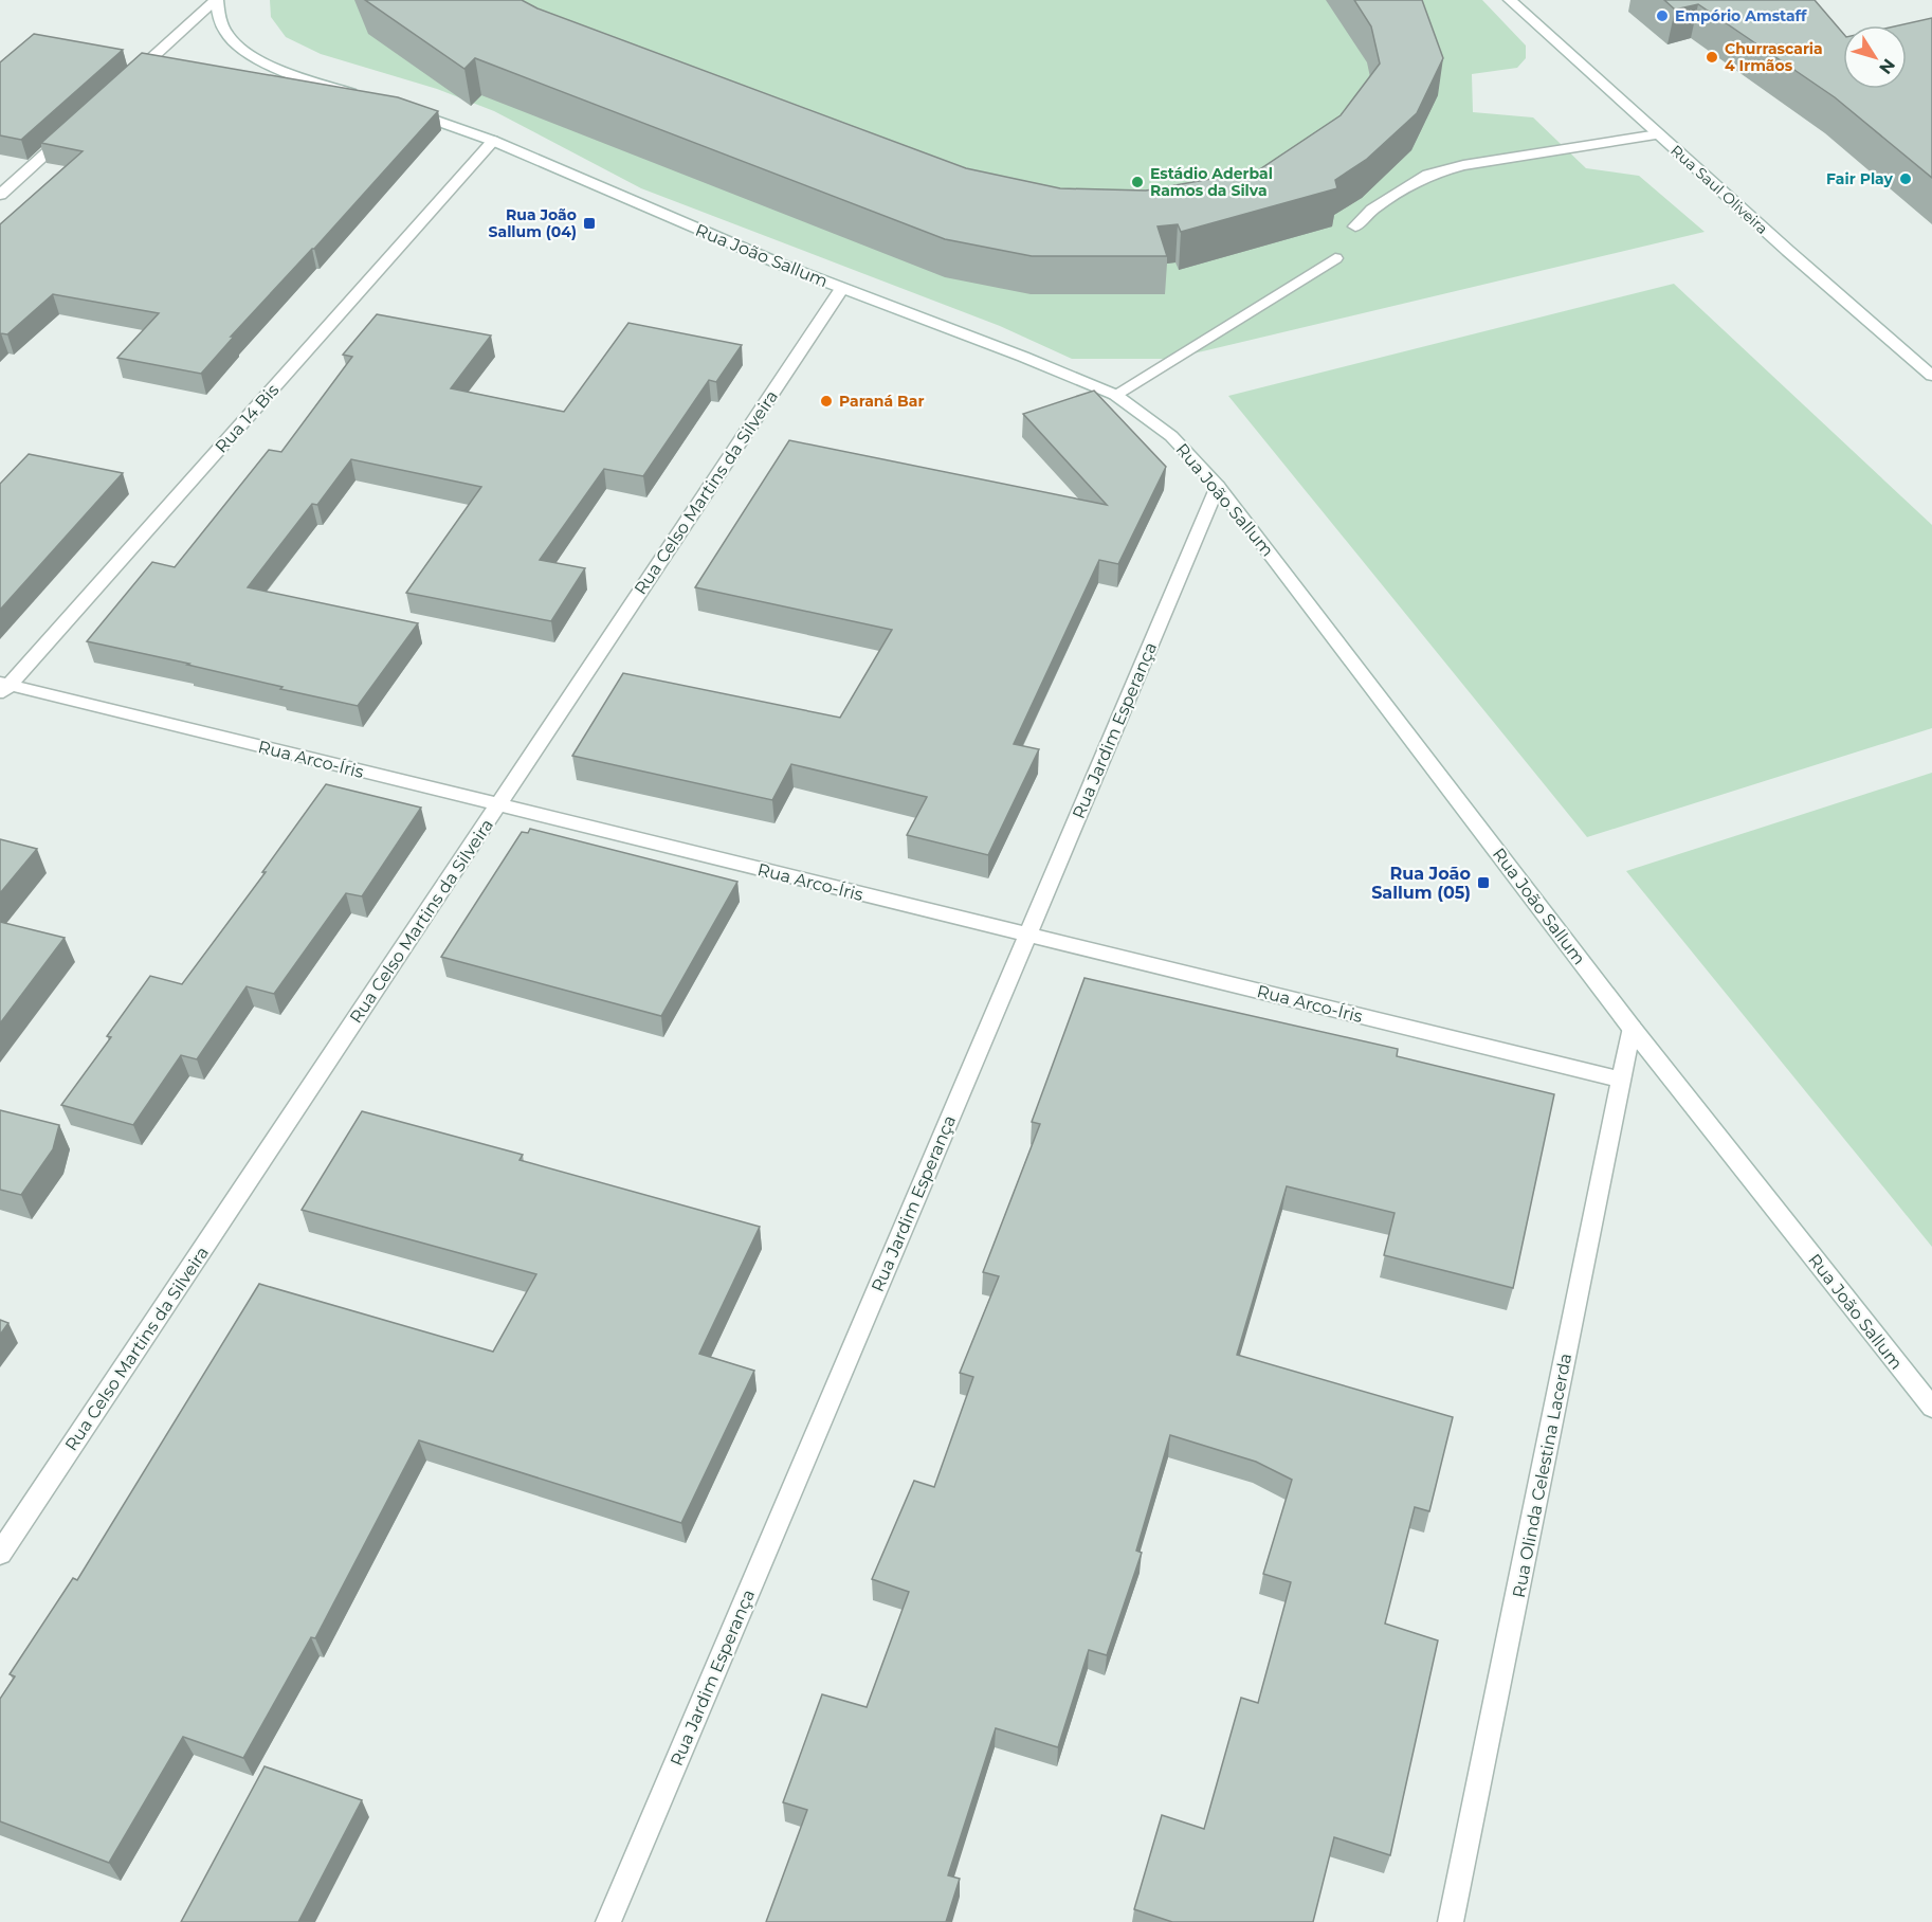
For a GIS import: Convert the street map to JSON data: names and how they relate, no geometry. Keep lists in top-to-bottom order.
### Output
{
  "streets": {
    "street": [
      "Rua Saul Oliveira",
      "Rua João Sallum",
      "Rua 14 Bis",
      "Rua Celso Martins da Silveira",
      "Rua Jardim Esperança",
      "Rua Arco-Íris",
      "Rua Olinda Celestina Lacerda"
    ]
  },
  "crossings": [
    ["Rua João Sallum", "Rua 14 Bis"],
    ["Rua João Sallum", "Rua Celso Martins da Silveira"],
    ["Rua João Sallum", "Rua Jardim Esperança"],
    ["Rua João Sallum", "Rua Olinda Celestina Lacerda"],
    ["Rua 14 Bis", "Rua Arco-Íris"],
    ["Rua Celso Martins da Silveira", "Rua Arco-Íris"],
    ["Rua Jardim Esperança", "Rua Arco-Íris"],
    ["Rua Arco-Íris", "Rua Olinda Celestina Lacerda"]
  ],
  "places": {
    "other": [
      "Empório Amstaff",
      "Churrascaria 4 Irmãos",
      "Fair Play",
      "Estádio Aderbal Ramos da Silva",
      "Paraná Bar"
    ],
    "transit": ["Rua João Sallum (04)", "Rua João Sallum (05)"]
  },
  "north": "bottom right"
}
